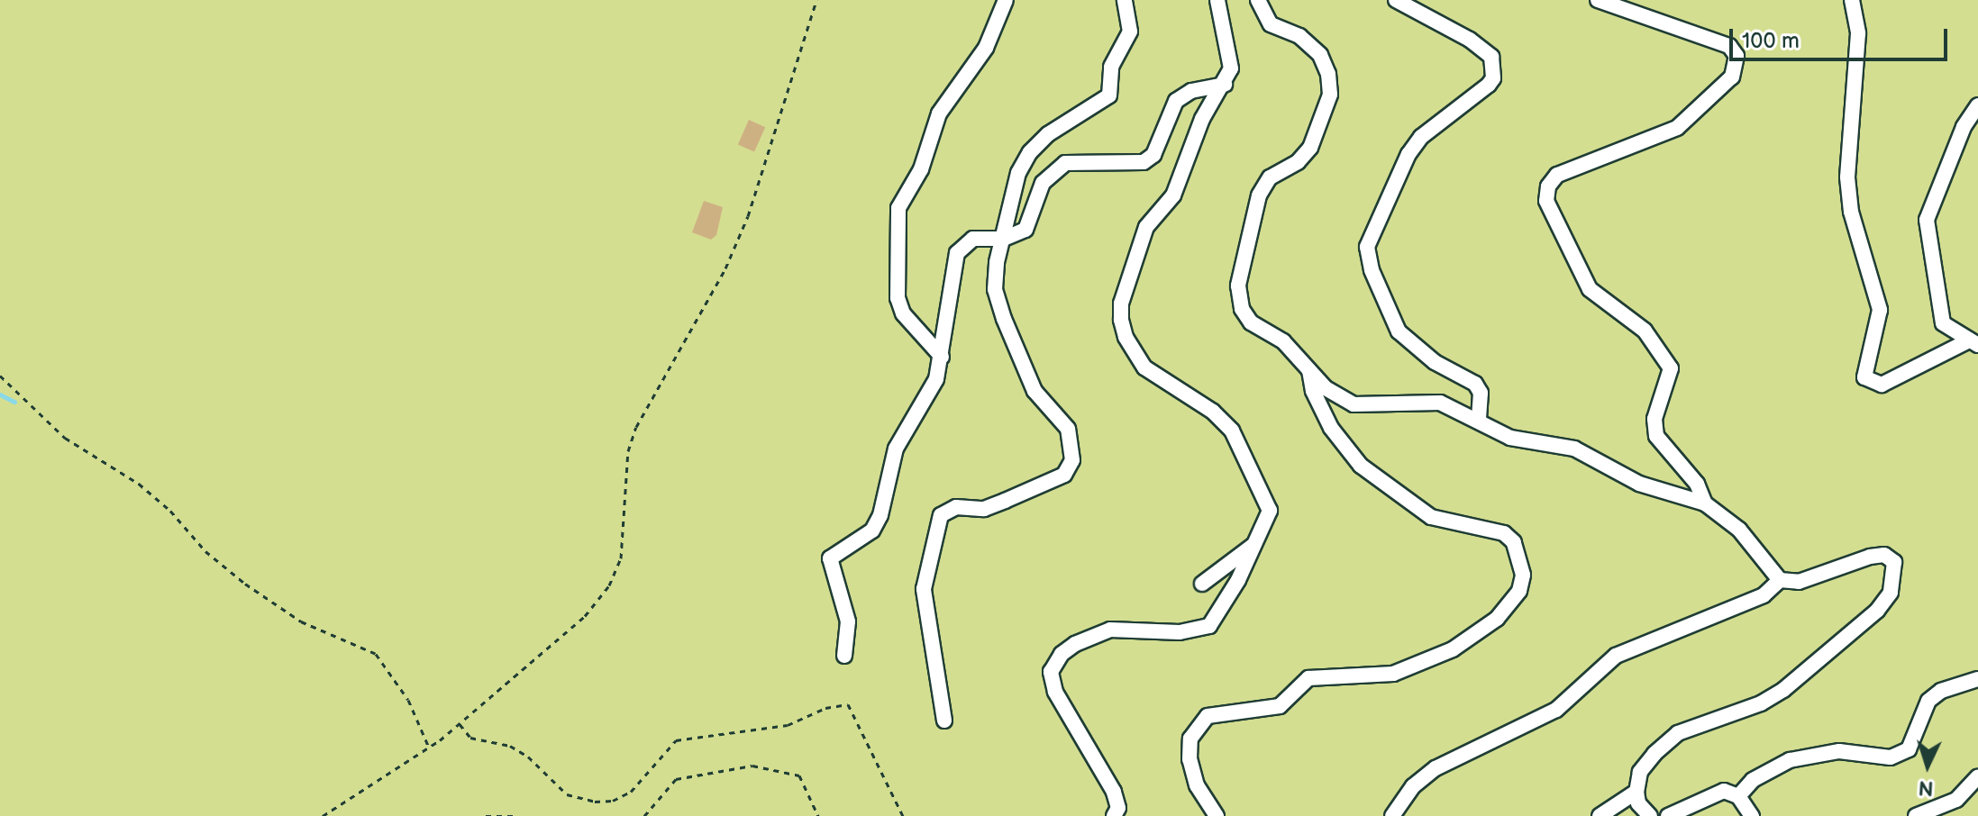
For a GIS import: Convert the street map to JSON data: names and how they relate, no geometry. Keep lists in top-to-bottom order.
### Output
{
  "scale_bar": "100 m",
  "north": "bottom"
}
